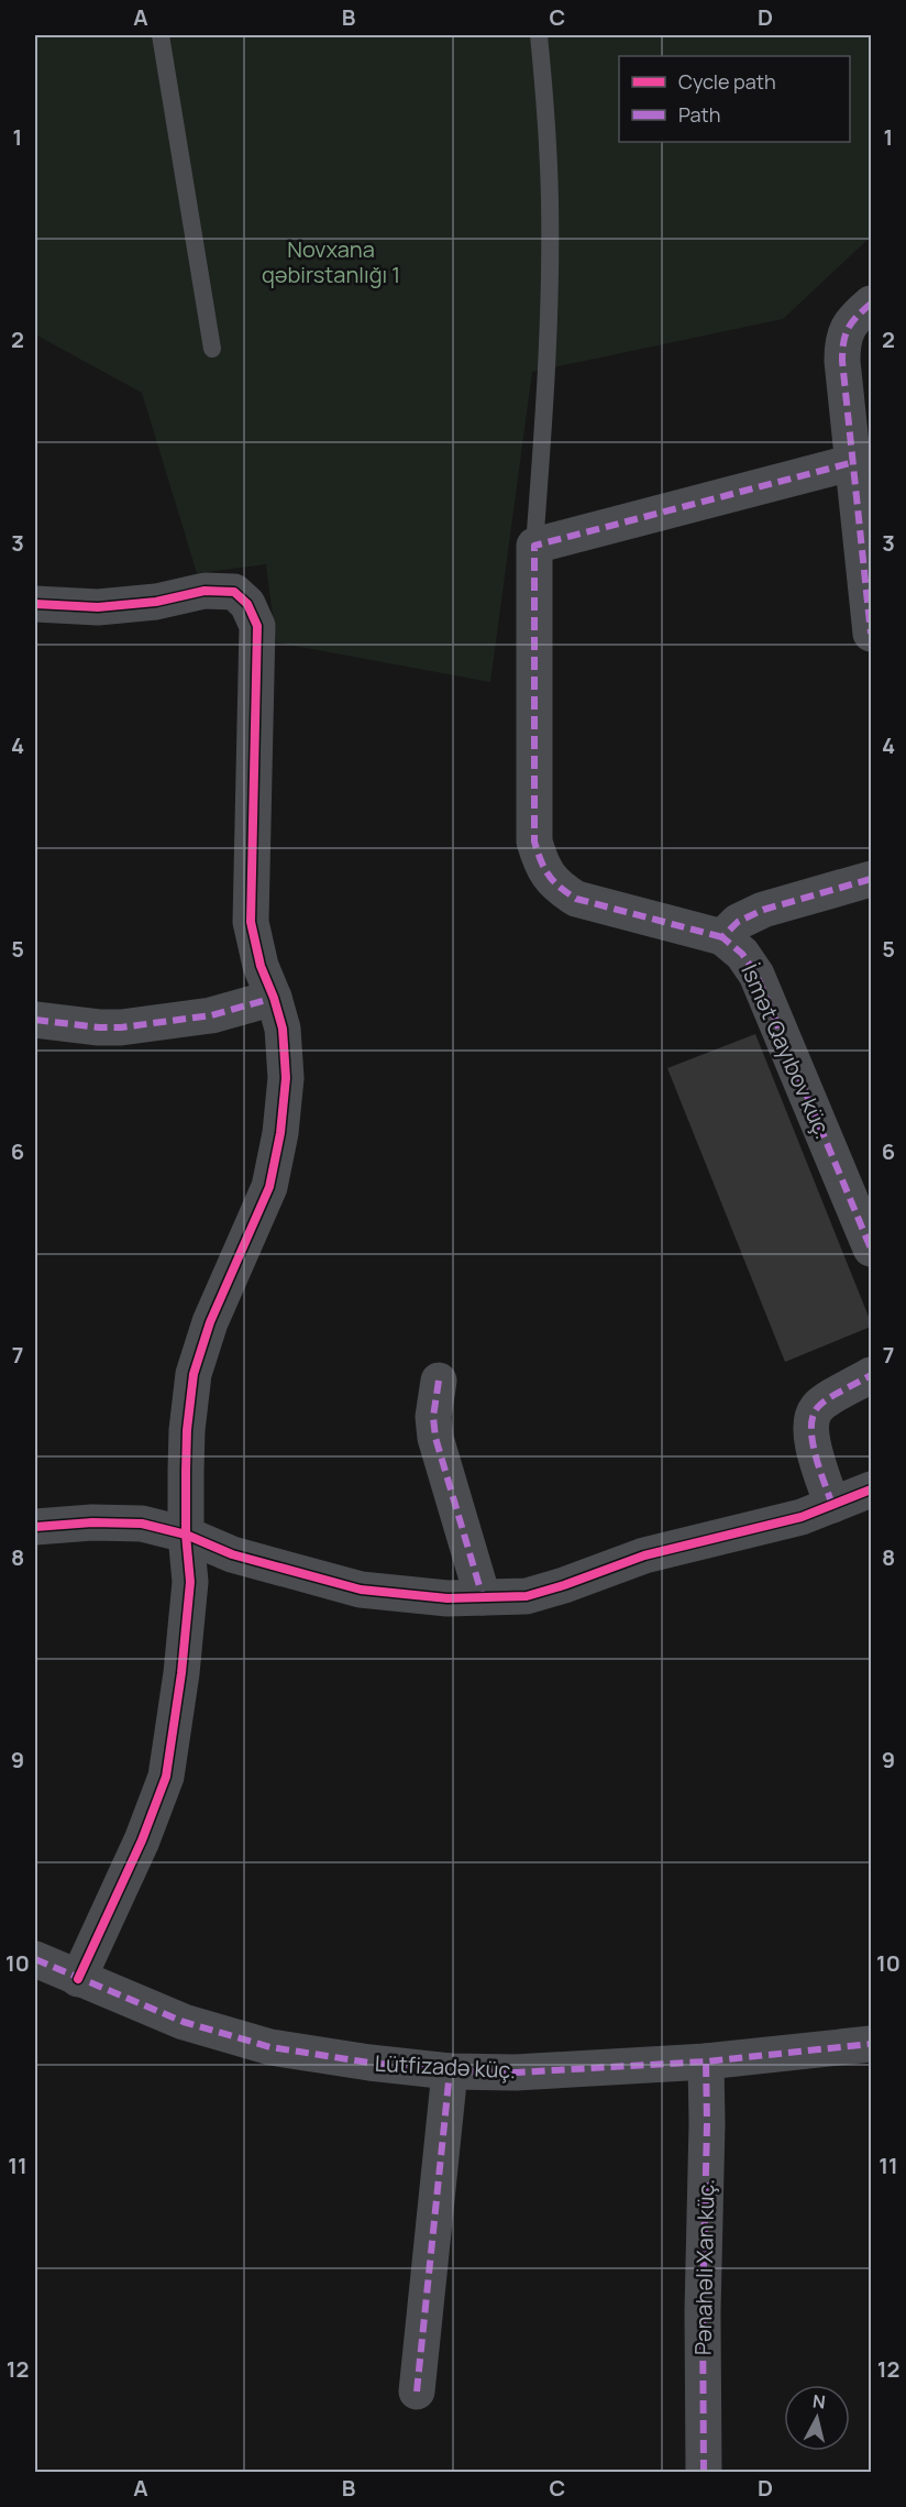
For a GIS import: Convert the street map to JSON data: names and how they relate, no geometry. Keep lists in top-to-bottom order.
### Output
{
  "streets": {
    "street": ["İsmət Qayıbov küç.", "Lütfizadə küç.", "Pənahəli Xan küç."]
  },
  "crossings": [
    ["Lütfizadə küç.", "Pənahəli Xan küç."]
  ],
  "parks": ["Novxana qəbirstanlığı 1"],
  "legend": ["Cycle path", "Path"],
  "north": "top",
  "grid": {
    "columns": [
      "A",
      "B",
      "C",
      "D"
    ],
    "rows": [
      "1",
      "2",
      "3",
      "4",
      "5",
      "6",
      "7",
      "8",
      "9",
      "10",
      "11",
      "12"
    ]
  }
}
